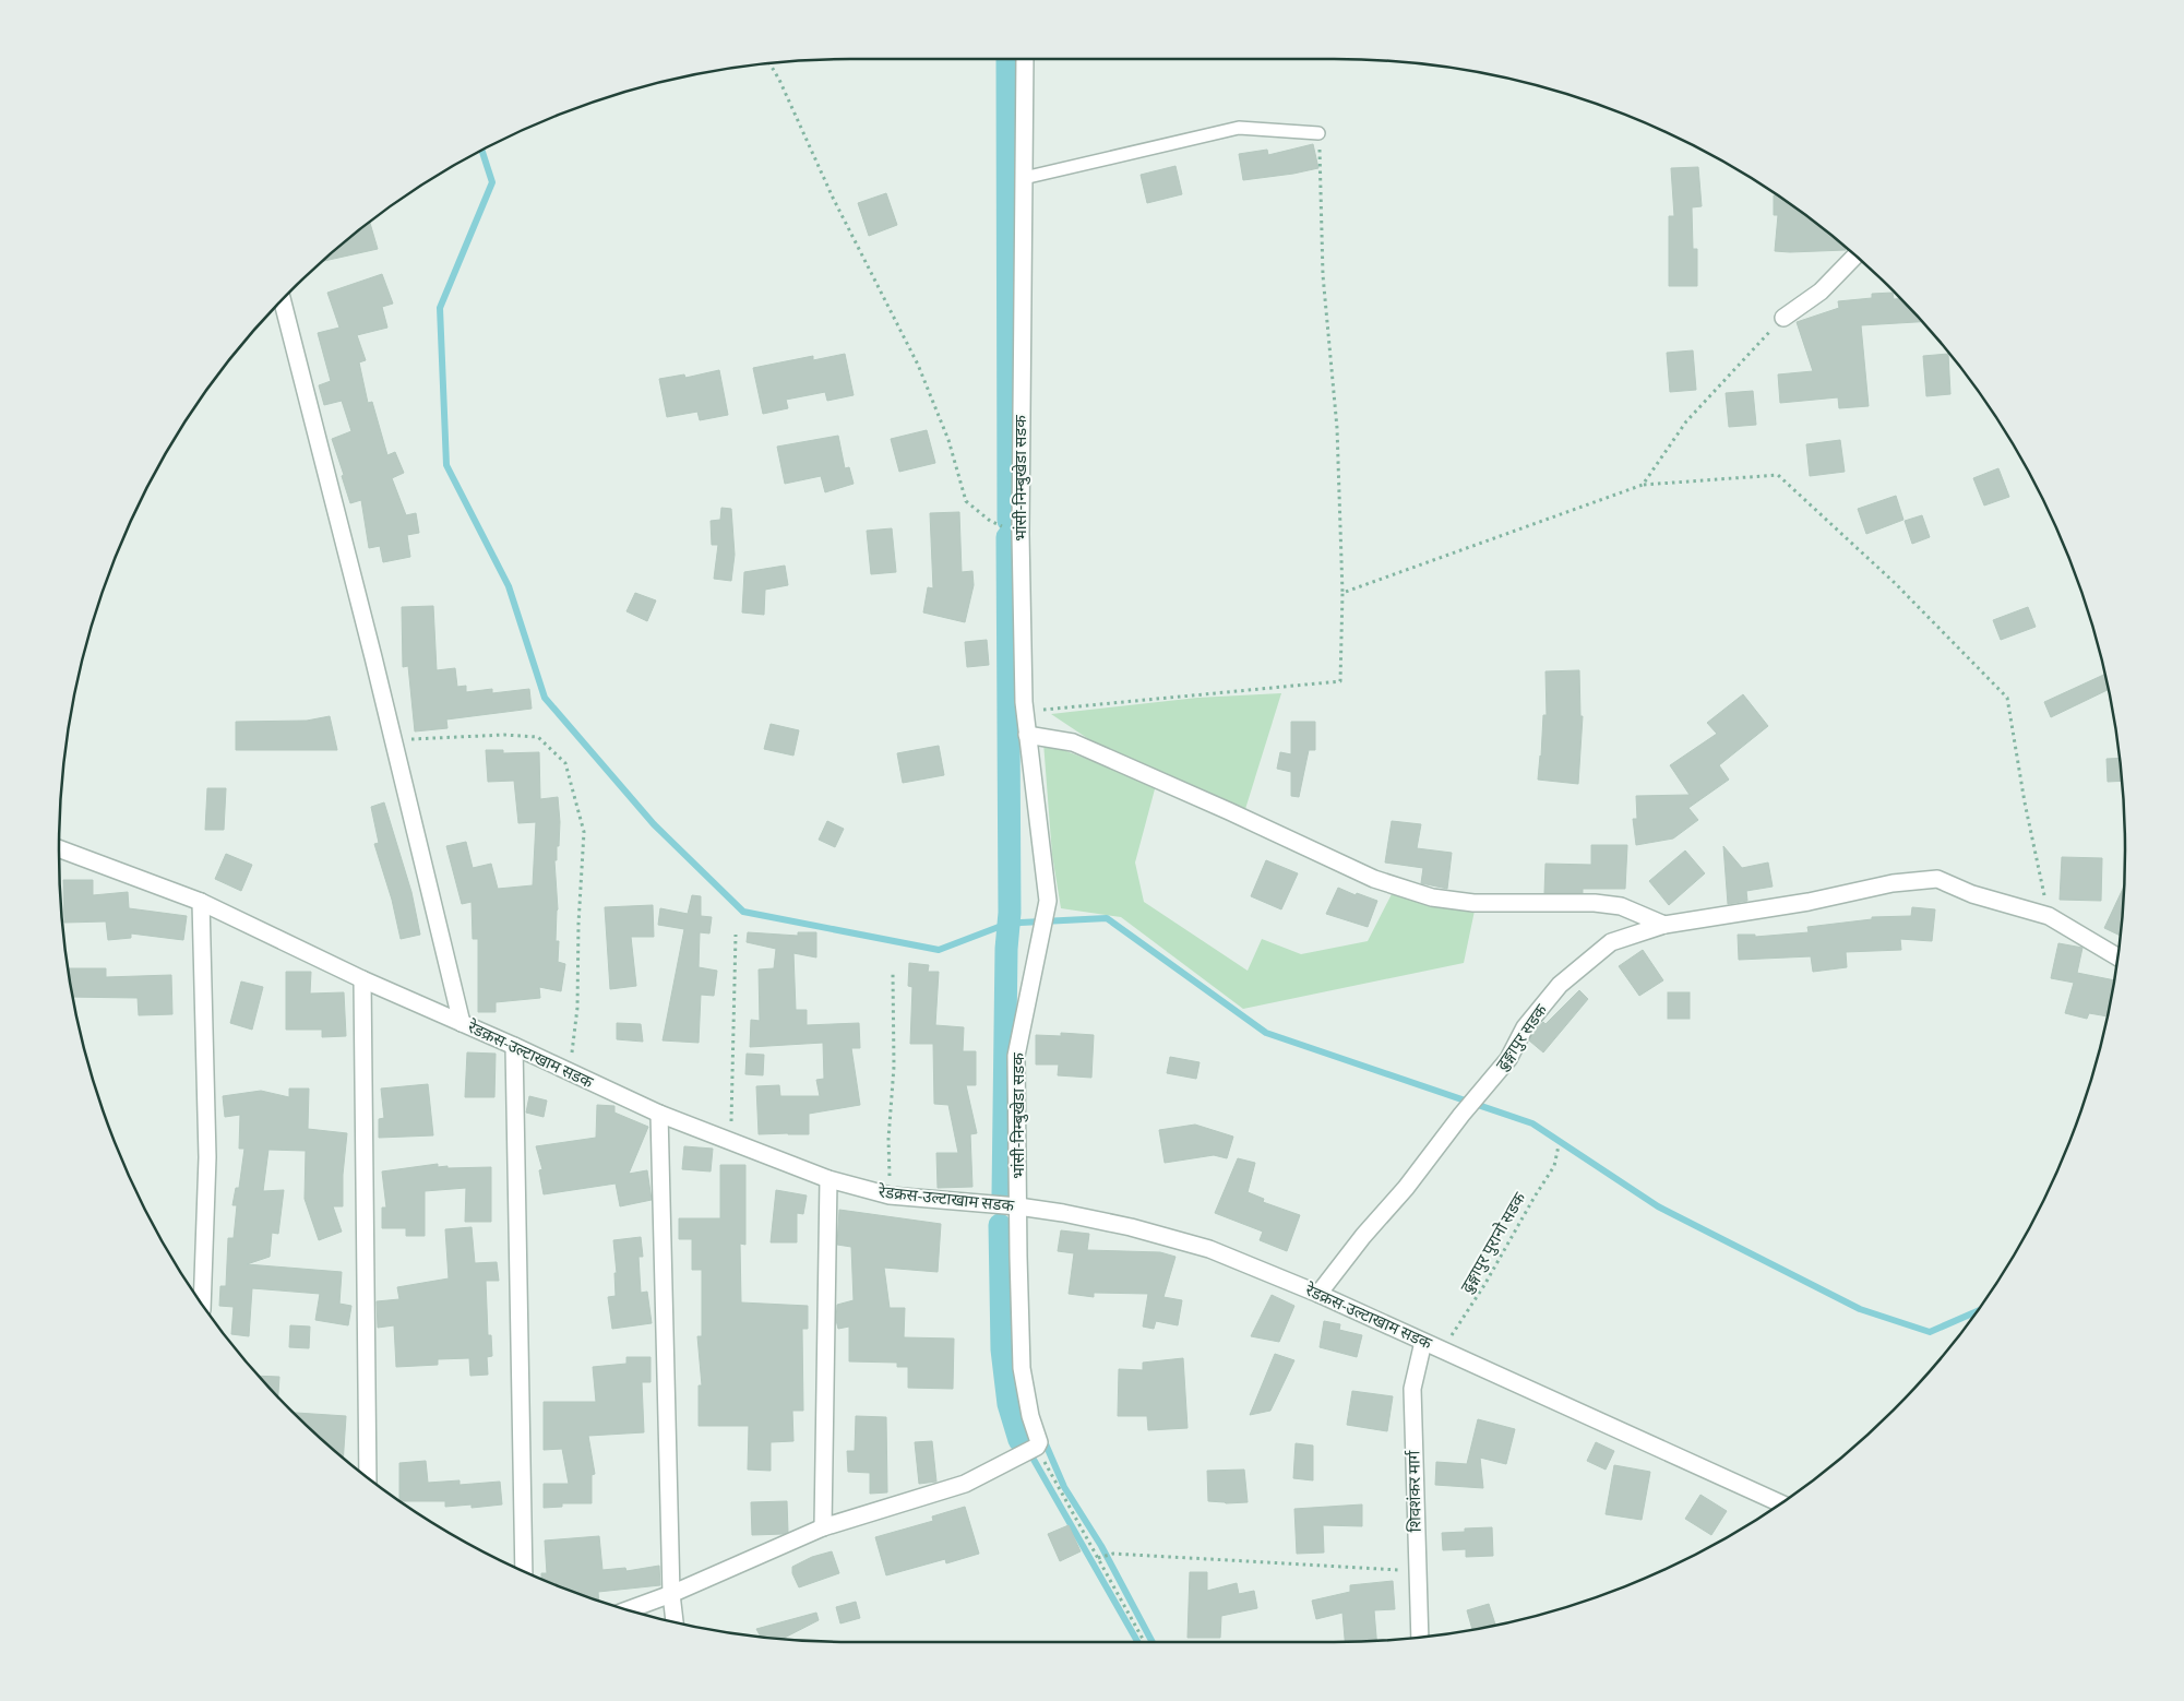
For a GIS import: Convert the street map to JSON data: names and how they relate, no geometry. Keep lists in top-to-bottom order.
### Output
{
  "streets": {
    "street": [
      "भांसी-निम्बुखेडा सडक",
      "ढुङ्गापुर सडक",
      "रेडक्रस-उल्टाखाम सडक",
      "शिवशंकर मार्ग"
    ],
    "path": ["ढुङ्गापुर पुरानो सडक"]
  },
  "crossings": [
    ["भांसी-निम्बुखेडा सडक", "रेडक्रस-उल्टाखाम सडक"],
    ["ढुङ्गापुर सडक", "रेडक्रस-उल्टाखाम सडक"],
    ["रेडक्रस-उल्टाखाम सडक", "ढुङ्गापुर पुरानो सडक"],
    ["रेडक्रस-उल्टाखाम सडक", "शिवशंकर मार्ग"]
  ]
}
